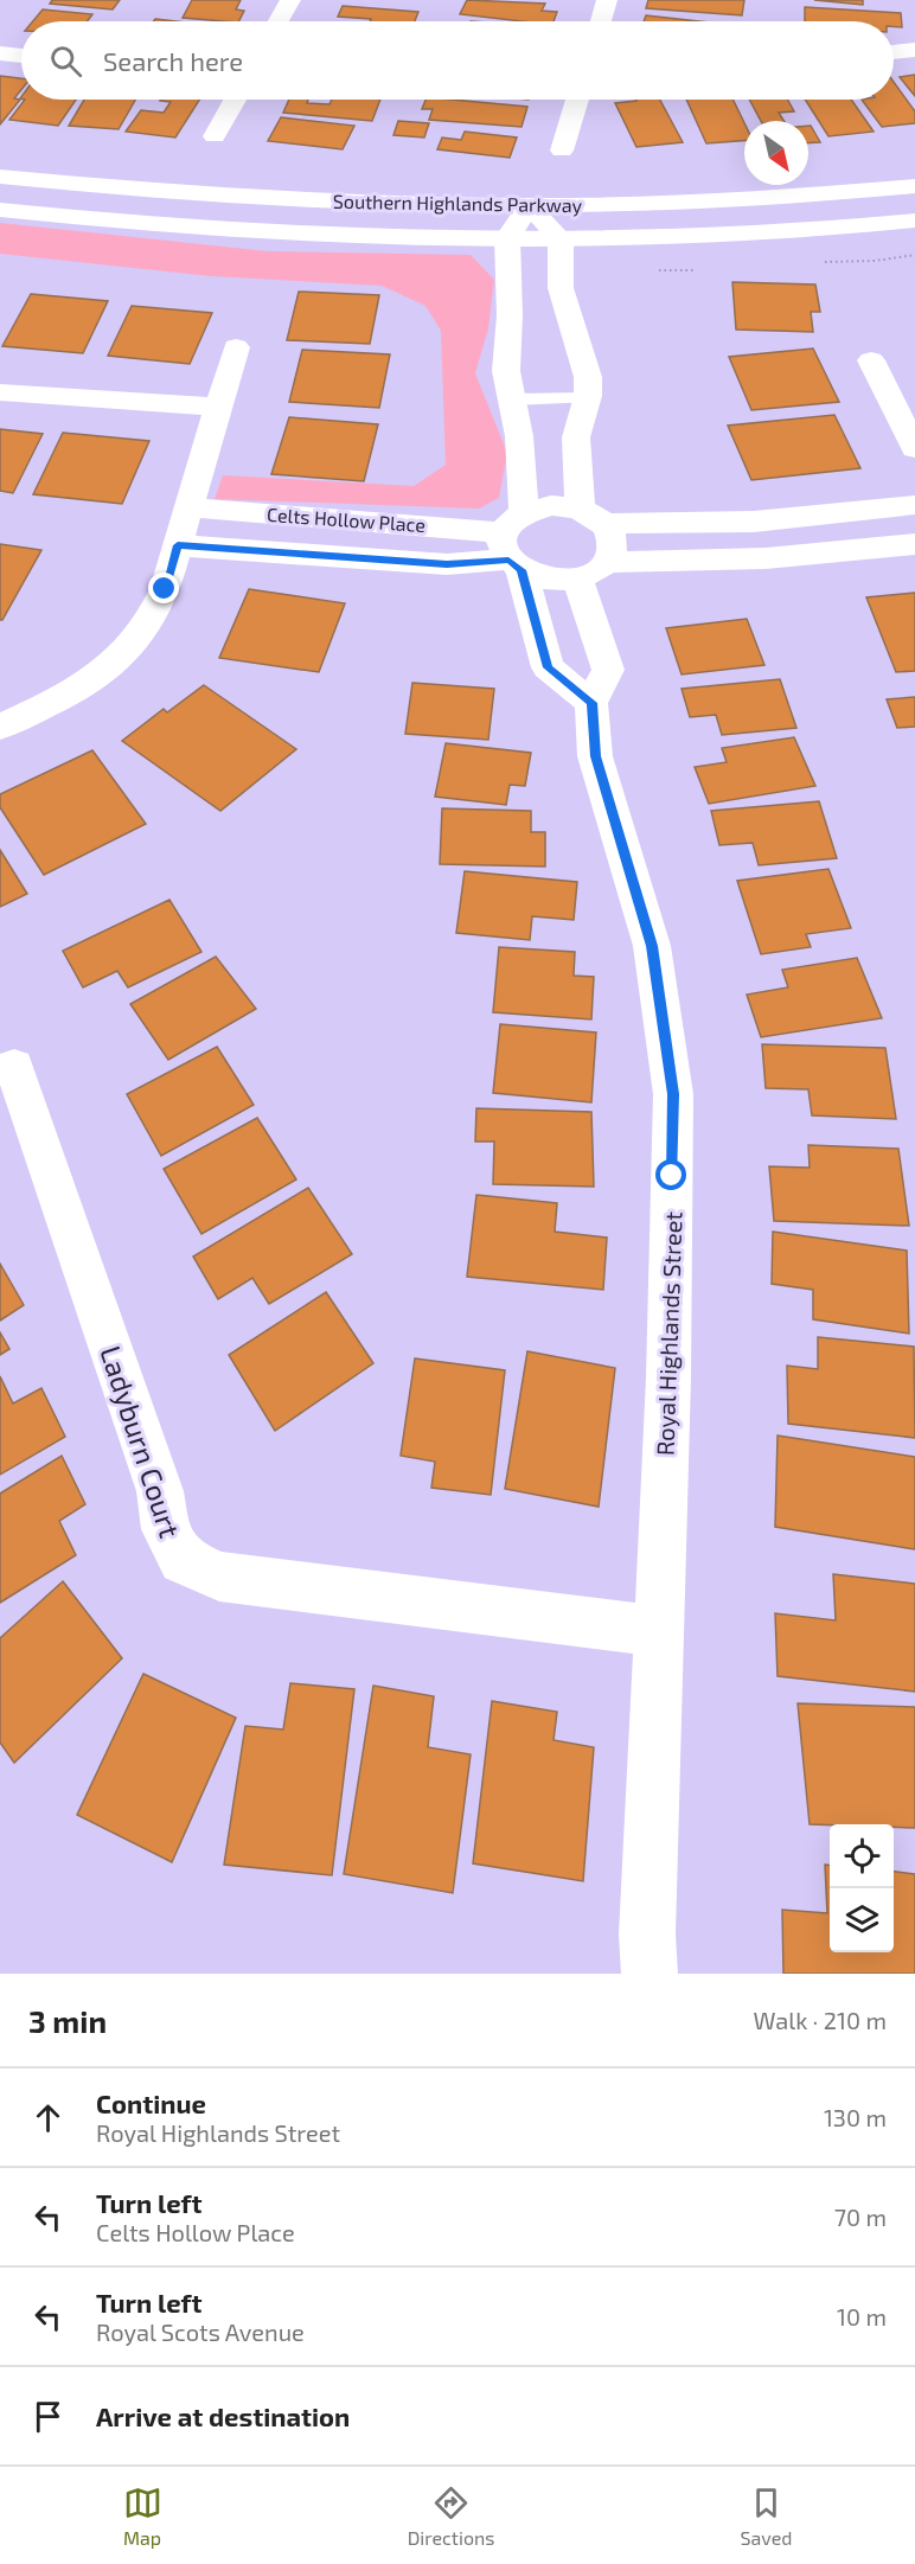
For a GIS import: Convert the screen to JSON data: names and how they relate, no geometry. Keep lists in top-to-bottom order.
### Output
{
  "streets": {
    "street": [
      "Southern Highlands Parkway",
      "Celts Hollow Place",
      "Royal Highlands Street",
      "Ladyburn Court"
    ]
  },
  "crossings": [
    ["Royal Highlands Street", "Ladyburn Court"]
  ],
  "north": "bottom right",
  "page": {
    "search": "Search here",
    "heading": ["3 min", "Walk · 210 m"],
    "list": [
      ["Continue", "Royal Highlands Street", "130 m"],
      ["Turn left", "Celts Hollow Place", "70 m"],
      ["Turn left", "Royal Scots Avenue", "10 m"],
      "Arrive at destination"
    ],
    "nav": ["Map", "Directions", "Saved"]
  }
}
